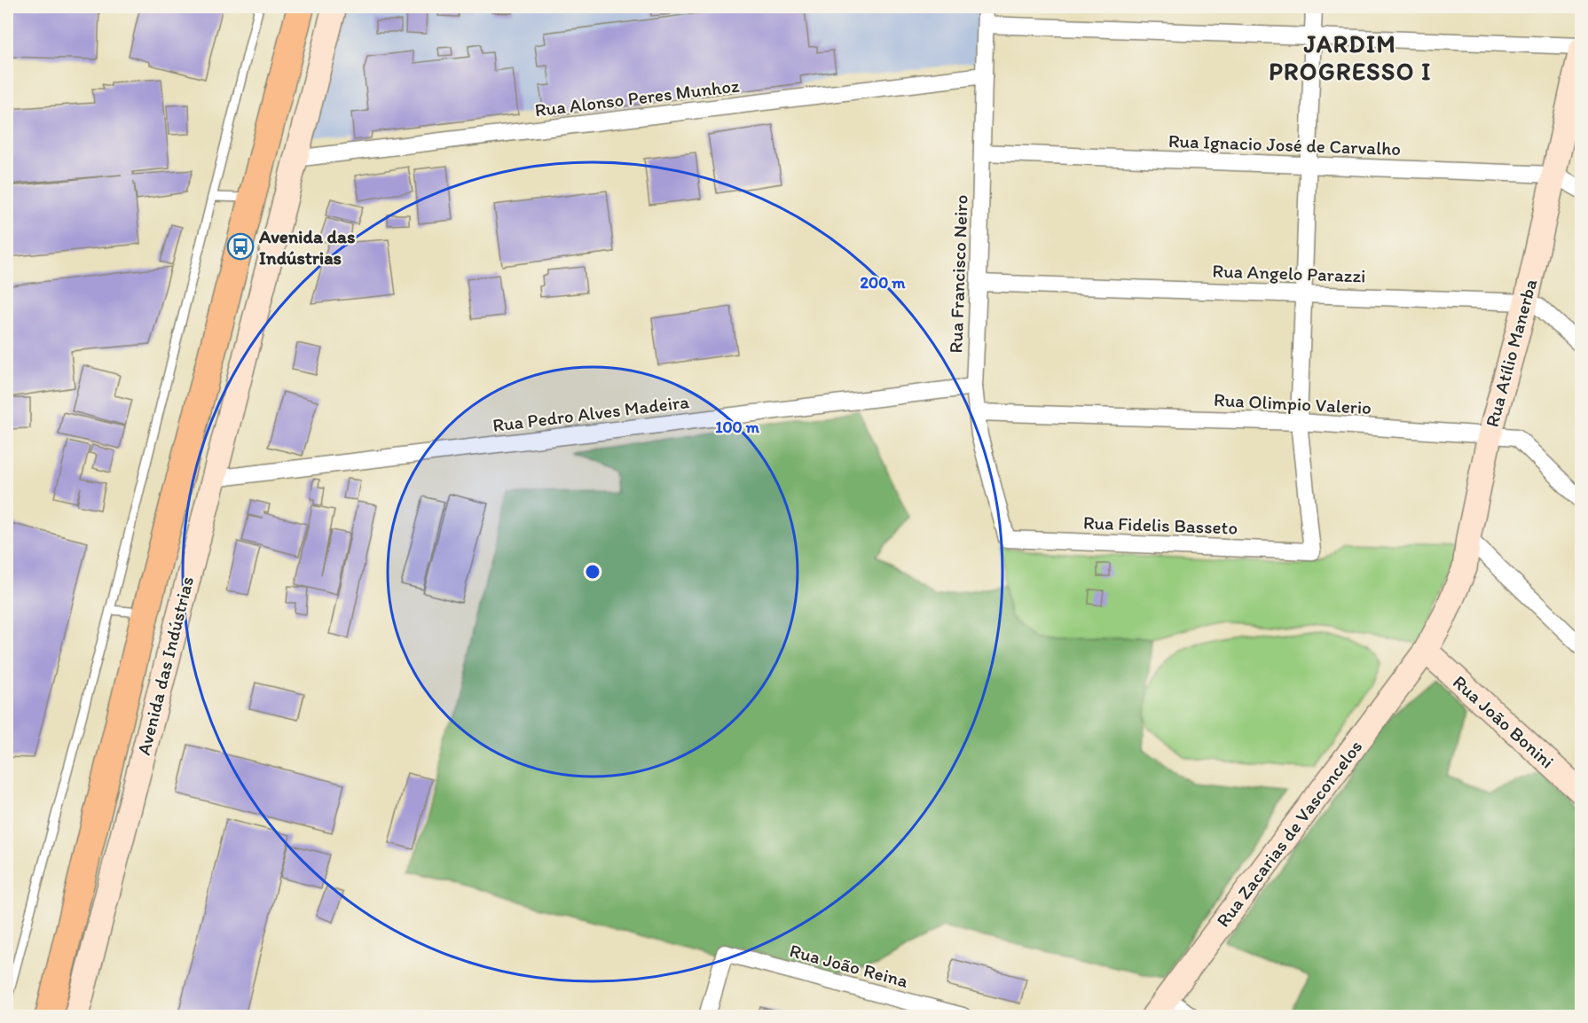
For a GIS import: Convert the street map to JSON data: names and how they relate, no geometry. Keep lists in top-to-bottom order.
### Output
{
  "streets": {
    "main road": ["Avenida das Indústrias"],
    "street": [
      "Rua Alonso Peres Munhoz",
      "Rua Ignacio José de Carvalho",
      "Rua Angelo Parazzi",
      "Rua Francisco Neiro",
      "Rua Atílio Manerba",
      "Rua Olimpio Valerio",
      "Rua Pedro Alves Madeira",
      "Rua Fidelis Basseto",
      "Rua João Bonini",
      "Rua Zacarias de Vasconcelos",
      "Rua João Reina"
    ]
  },
  "crossings": [
    ["Rua Alonso Peres Munhoz", "Rua Francisco Neiro"],
    ["Rua Alonso Peres Munhoz", "Avenida das Indústrias"],
    ["Rua Ignacio José de Carvalho", "Rua Francisco Neiro"],
    ["Rua Ignacio José de Carvalho", "Rua Atílio Manerba"],
    ["Rua Angelo Parazzi", "Rua Francisco Neiro"],
    ["Rua Angelo Parazzi", "Rua Atílio Manerba"],
    ["Rua Francisco Neiro", "Rua Olimpio Valerio"],
    ["Rua Francisco Neiro", "Rua Pedro Alves Madeira"],
    ["Rua Francisco Neiro", "Rua Fidelis Basseto"],
    ["Rua Atílio Manerba", "Rua Olimpio Valerio"],
    ["Rua Atílio Manerba", "Rua João Bonini"],
    ["Rua Atílio Manerba", "Rua Zacarias de Vasconcelos"],
    ["Rua Olimpio Valerio", "Rua Fidelis Basseto"],
    ["Rua Pedro Alves Madeira", "Avenida das Indústrias"],
    ["Rua João Bonini", "Rua Zacarias de Vasconcelos"]
  ],
  "districts": ["JARDIM PROGRESSO I"],
  "places": {
    "bus stop": ["Avenida das Indústrias"]
  },
  "rings": ["200 m", "100 m"]
}
